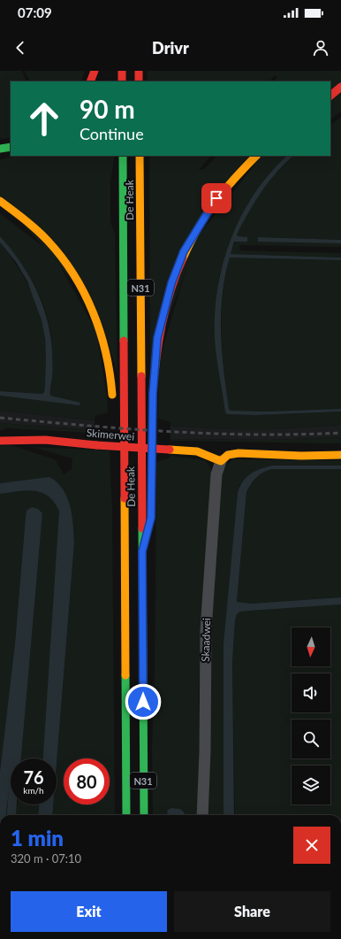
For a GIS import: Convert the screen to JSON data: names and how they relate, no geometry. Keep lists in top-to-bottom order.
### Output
{
  "streets": {
    "main road": ["De Heak", "N31", "Skimerwei"],
    "street": ["Skaadwei"]
  },
  "crossings": [
    ["De Heak", "N31"],
    ["Skimerwei", "Skaadwei"]
  ],
  "north": "bottom",
  "page": {
    "status": "07:09",
    "header": "Drivr",
    "turn": ["90 m", "Continue"],
    "speed": "76 km/h",
    "limit": "80",
    "heading": ["1 min", "320 m · 07:10"],
    "buttons": ["Exit", "Share"]
  }
}
